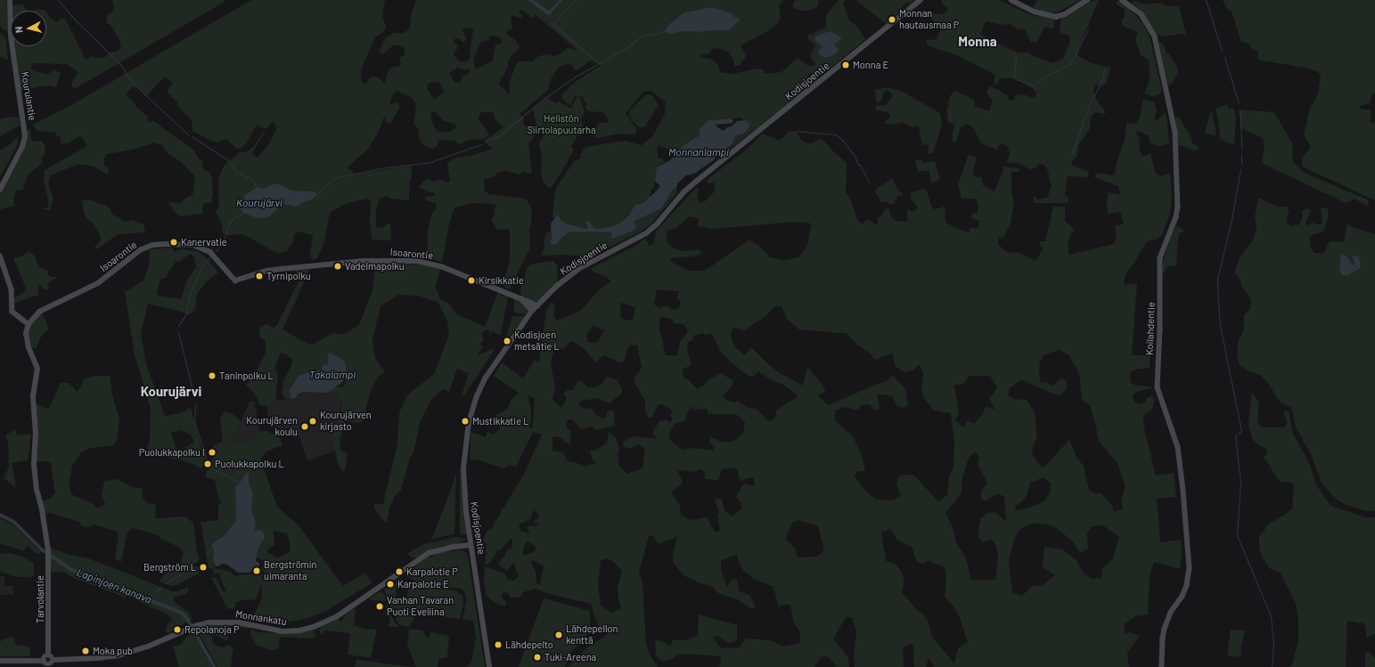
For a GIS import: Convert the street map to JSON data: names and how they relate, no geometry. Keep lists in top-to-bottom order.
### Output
{
  "streets": {
    "street": [
      "Kodisjoentie",
      "Kourulantie",
      "Isoarontie",
      "Koilahdentie",
      "Tarvolantie",
      "Monnankatu"
    ]
  },
  "crossings": [
    ["Kodisjoentie", "Isoarontie"],
    ["Kodisjoentie", "Monnankatu"],
    ["Isoarontie", "Tarvolantie"],
    ["Tarvolantie", "Monnankatu"]
  ],
  "districts": ["Monna", "Kourujärvi"],
  "water": [
    "Monnanlampi",
    "Kourujärvi",
    "Takalampi",
    "Lapinjoen kanava"
  ],
  "parks": ["Helistön Siirtolapuutarha"],
  "places": [
    "Monnan hautausmaa P",
    "Monna E",
    "Kanervatie",
    "Vadelmapolku",
    "Tyrnipolku",
    "Kirsikkatie",
    "Kodisjoen metsätie L",
    "Taninpolku L",
    "Kourujärven kirjasto",
    "Mustikkatie L",
    "Kourujärven koulu",
    "Puolukkapolku I",
    "Puolukkapolku L",
    "Bergström L",
    "Bergströmin uimaranta",
    "Karpalotie P",
    "Karpalotie E",
    "Vanhan Tavaran Puoti Eveliina",
    "Repolanoja P",
    "Lähdepellon kenttä",
    "Lähdepelto",
    "Moka pub",
    "Tuki-Areena"
  ],
  "north": "left"
}
